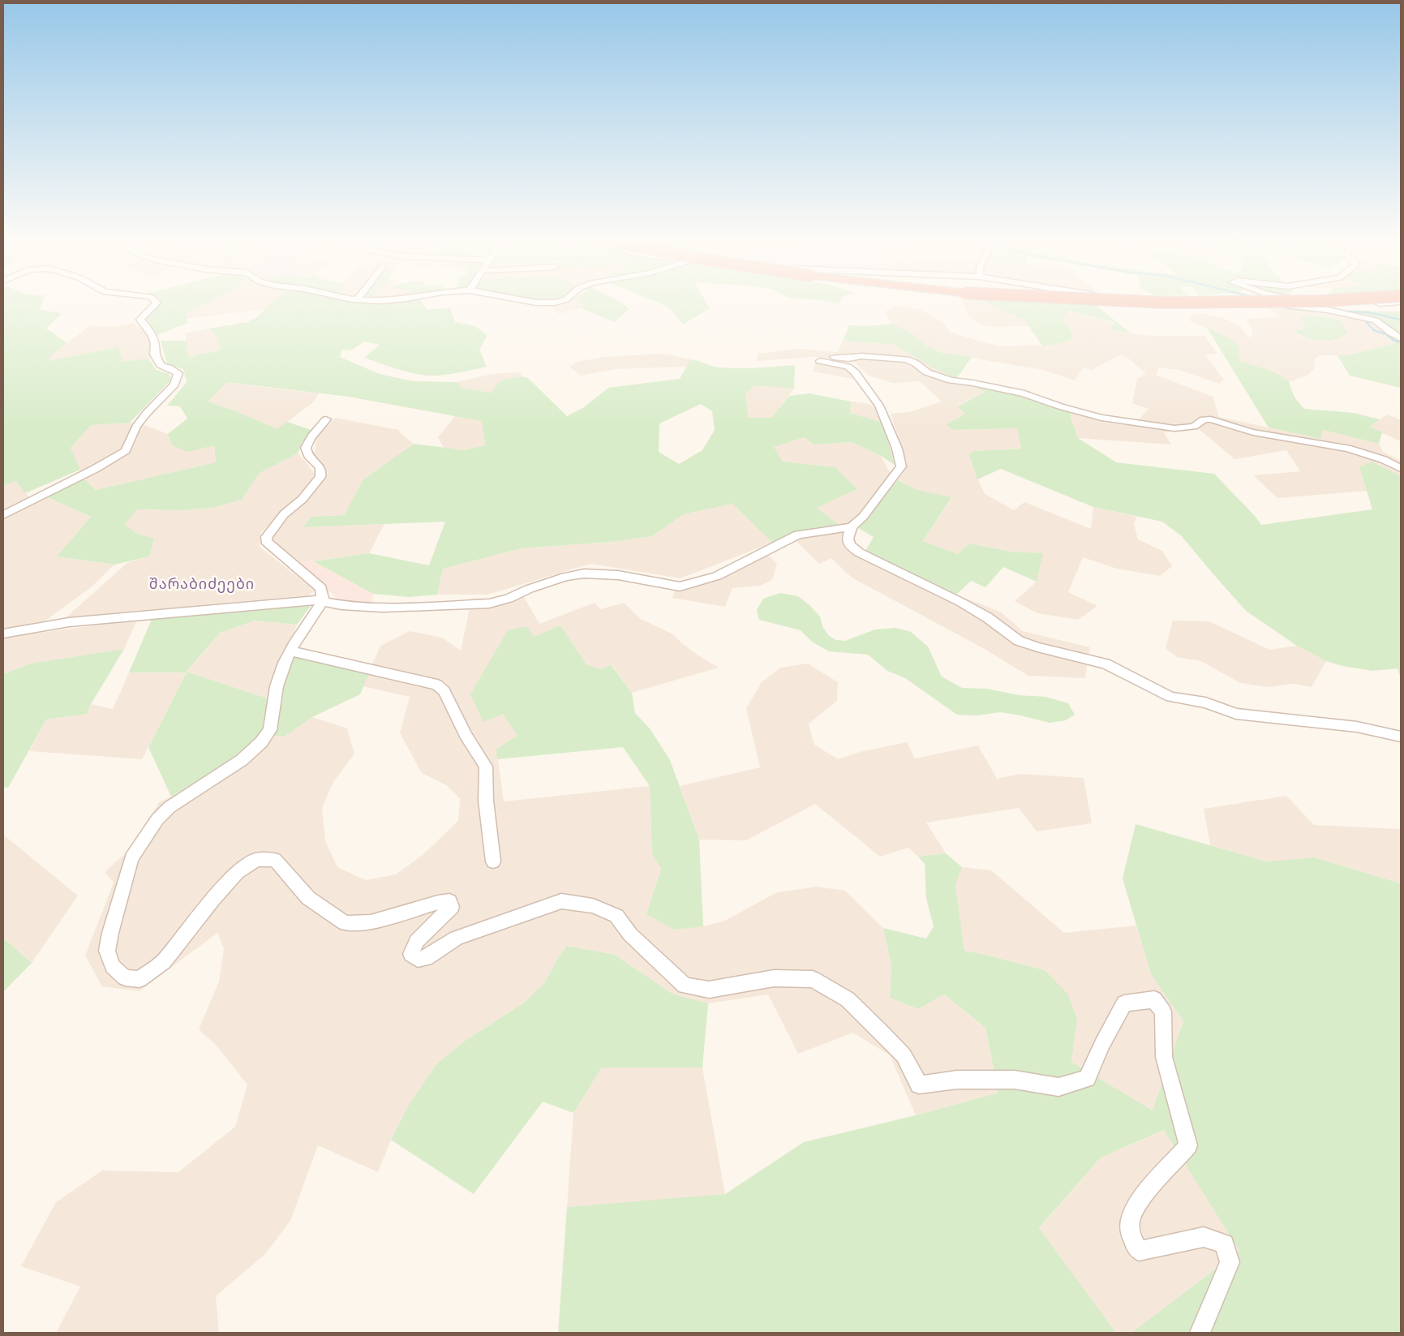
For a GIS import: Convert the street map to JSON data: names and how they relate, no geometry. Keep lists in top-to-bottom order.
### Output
{
  "districts": ["შარაბიძეები"]
}
